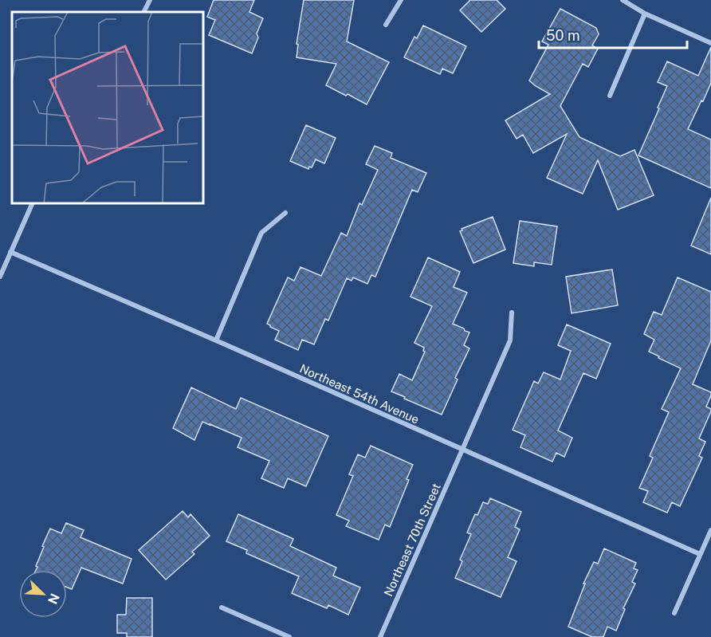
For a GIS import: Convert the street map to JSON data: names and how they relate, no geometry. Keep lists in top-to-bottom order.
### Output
{
  "streets": {
    "street": ["Northeast 54th Avenue", "Northeast 70th Street"]
  },
  "crossings": [
    ["Northeast 54th Avenue", "Northeast 70th Street"]
  ],
  "scale_bar": "50 m",
  "north": "bottom right"
}
